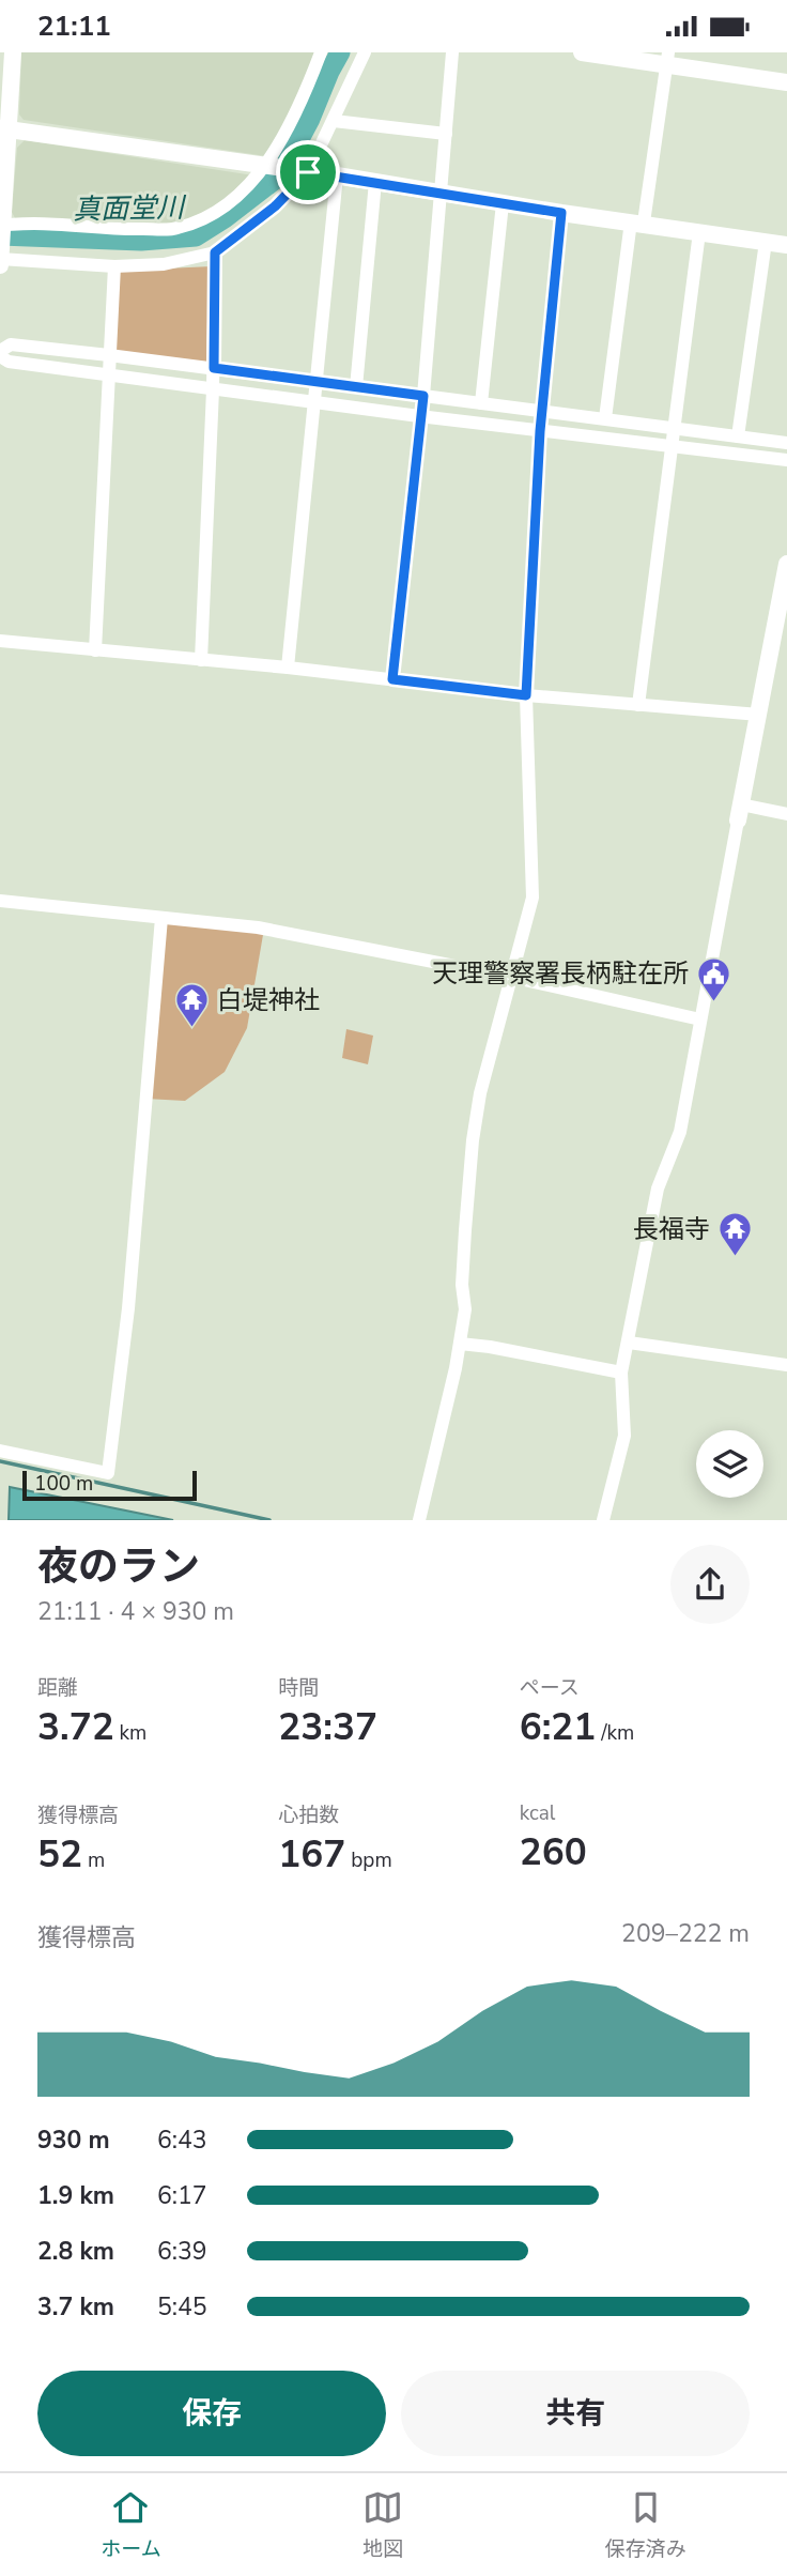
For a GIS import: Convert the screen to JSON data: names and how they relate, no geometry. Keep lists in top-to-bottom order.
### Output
{
  "water": ["真面堂川"],
  "places": {
    "public building": ["天理警察署長柄駐在所"],
    "temple": ["白堤神社", "長福寺"]
  },
  "scale_bar": "100 m",
  "page": {
    "status": "21:11",
    "scale": "100 m",
    "heading": ["夜のラン", "21:11 · 4 × 930 m"],
    "stats": [
      ["距離", "3.72 km"],
      ["時間", "23:37"],
      ["ペース", "6:21 /km"],
      ["獲得標高", "52 m"],
      ["心拍数", "167 bpm"],
      ["kcal", "260"]
    ],
    "chart": ["獲得標高", "209–222 m"],
    "list": [
      {
        "name": "930 m",
        "note": "6:43"
      },
      {
        "name": "1.9 km",
        "note": "6:17"
      },
      {
        "name": "2.8 km",
        "note": "6:39"
      },
      {
        "name": "3.7 km",
        "note": "5:45"
      }
    ],
    "buttons": ["保存", "共有"],
    "tabs": ["ホーム", "地図", "保存済み"]
  }
}
